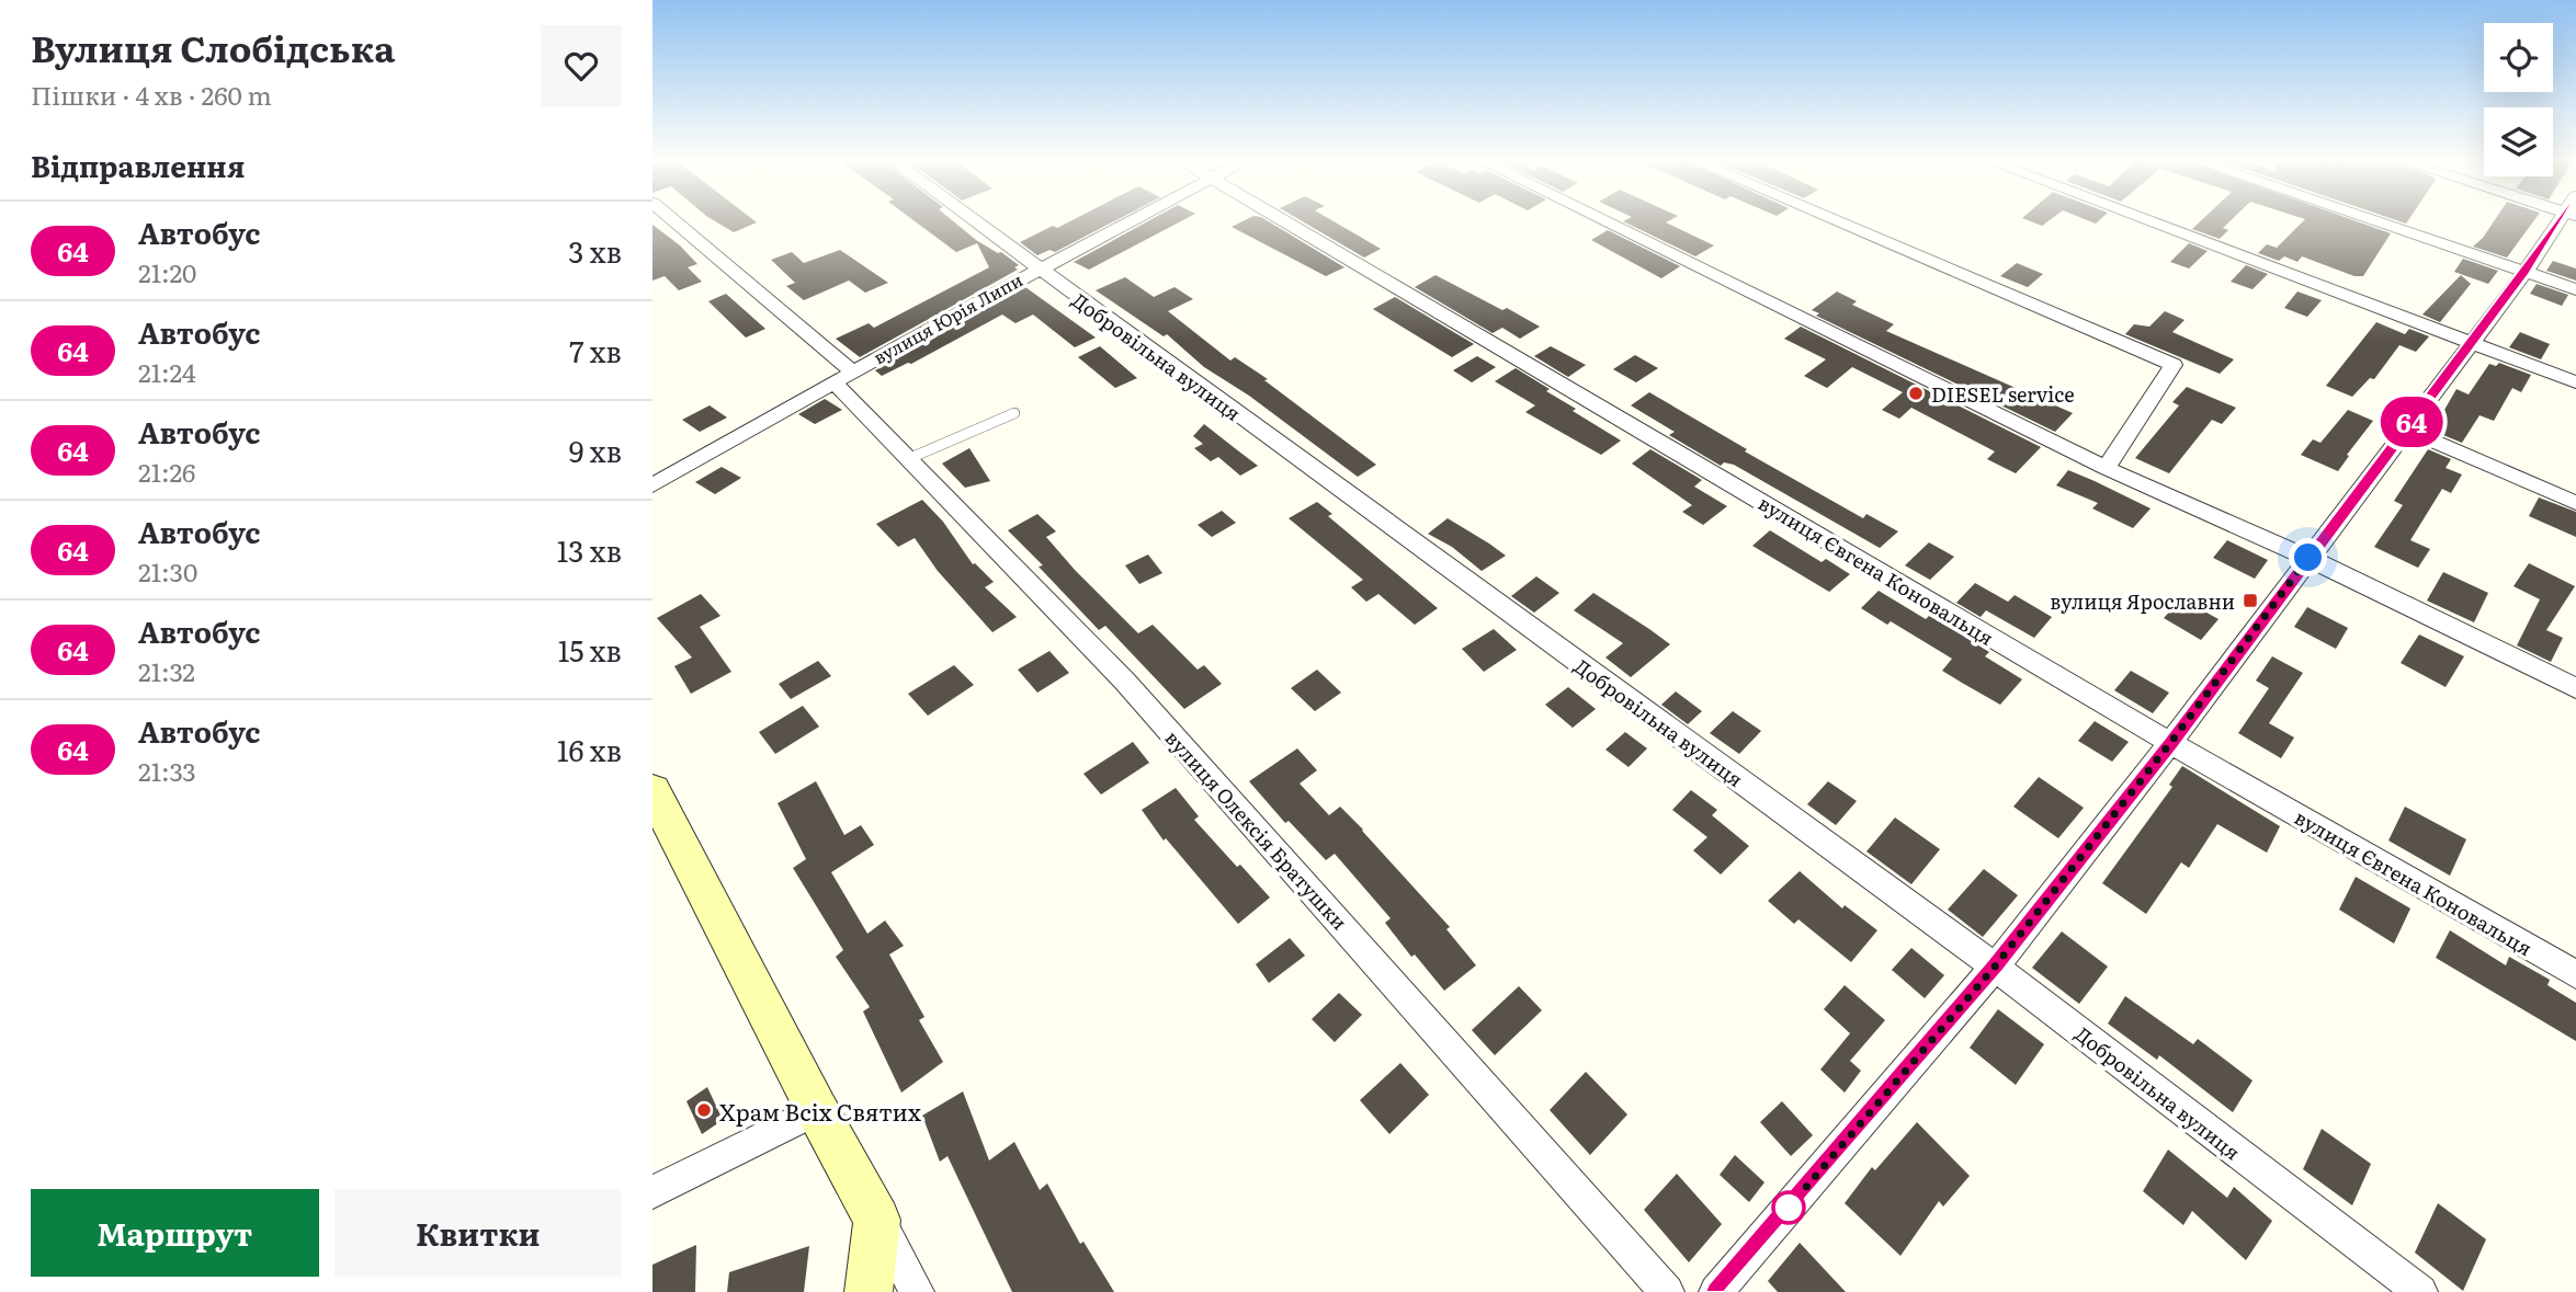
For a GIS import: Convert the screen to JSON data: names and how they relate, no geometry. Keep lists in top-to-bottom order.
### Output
{
  "streets": {
    "street": [
      "вулиця Юрія Липи",
      "Добровільна вулиця",
      "вулиця Євгена Коновальця",
      "вулиця Олексія Братушки"
    ]
  },
  "crossings": [
    ["вулиця Юрія Липи", "Добровільна вулиця"],
    ["вулиця Юрія Липи", "вулиця Олексія Братушки"]
  ],
  "places": {
    "other": ["DIESEL service", "Храм Всіх Святих"],
    "transit": ["вулиця Ярославни"]
  },
  "lines": ["bus line 64"],
  "page": {
    "heading": [
      ["Вулиця Слобідська", "Пішки · 4 хв · 260 m"],
      "Відправлення"
    ],
    "on_map": "64",
    "list": [
      {
        "mark": "64",
        "name": "Автобус",
        "note": "21:20",
        "value": "3 хв"
      },
      {
        "mark": "64",
        "name": "Автобус",
        "note": "21:24",
        "value": "7 хв"
      },
      {
        "mark": "64",
        "name": "Автобус",
        "note": "21:26",
        "value": "9 хв"
      },
      {
        "mark": "64",
        "name": "Автобус",
        "note": "21:30",
        "value": "13 хв"
      },
      {
        "mark": "64",
        "name": "Автобус",
        "note": "21:32",
        "value": "15 хв"
      },
      {
        "mark": "64",
        "name": "Автобус",
        "note": "21:33",
        "value": "16 хв"
      }
    ],
    "buttons": ["Маршрут", "Квитки"]
  }
}
